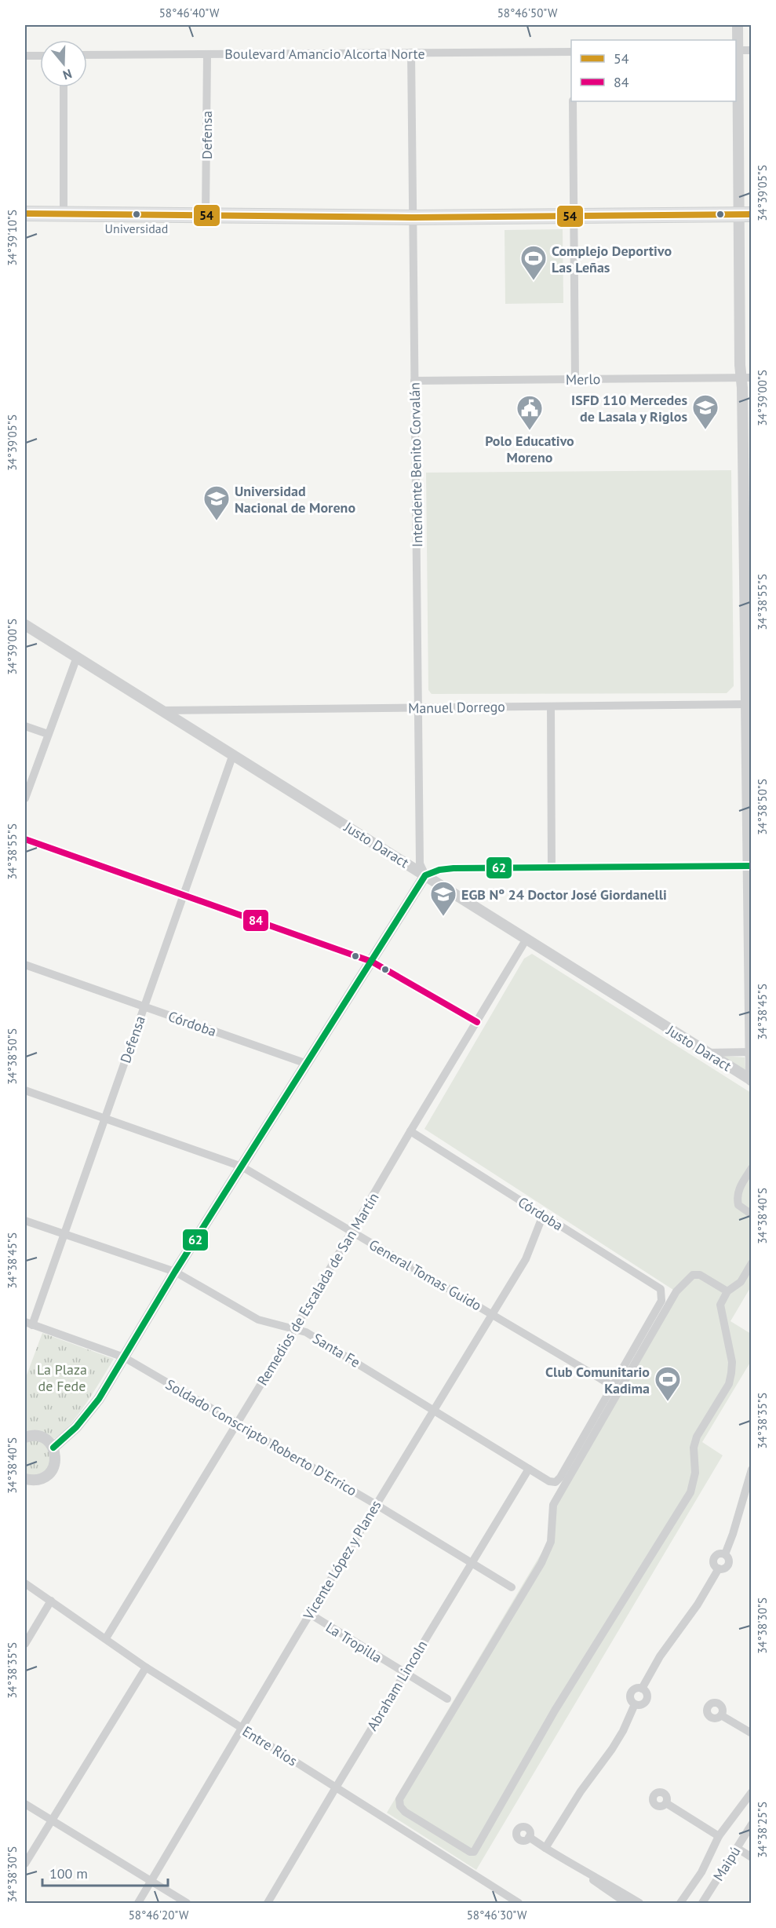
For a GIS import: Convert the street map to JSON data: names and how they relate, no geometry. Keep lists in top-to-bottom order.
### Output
{
  "streets": {
    "street": [
      "Boulevard Amancio Alcorta Norte",
      "Defensa",
      "Merlo",
      "Intendente Benito Corvalán",
      "Manuel Dorrego",
      "Justo Daract",
      "Córdoba",
      "General Tomas Guido",
      "Remedios de Escalada de San Martín",
      "Santa Fe",
      "Soldado Conscripto Roberto D'Errico",
      "Vicente López y Planes",
      "La Tropilla",
      "Abraham Lincoln",
      "Entre Ríos",
      "Maipú"
    ]
  },
  "crossings": [
    ["Boulevard Amancio Alcorta Norte", "Defensa"],
    ["Boulevard Amancio Alcorta Norte", "Intendente Benito Corvalán"],
    ["Defensa", "Justo Daract"],
    ["Defensa", "Córdoba"],
    ["Defensa", "General Tomas Guido"],
    ["Defensa", "Santa Fe"],
    ["Defensa", "Soldado Conscripto Roberto D'Errico"],
    ["Merlo", "Intendente Benito Corvalán"],
    ["Intendente Benito Corvalán", "Manuel Dorrego"],
    ["Intendente Benito Corvalán", "Justo Daract"],
    ["Manuel Dorrego", "Justo Daract"],
    ["Justo Daract", "Remedios de Escalada de San Martín"],
    ["Córdoba", "General Tomas Guido"],
    ["Córdoba", "Remedios de Escalada de San Martín"],
    ["Córdoba", "Santa Fe"],
    ["Córdoba", "Vicente López y Planes"],
    ["General Tomas Guido", "Remedios de Escalada de San Martín"],
    ["General Tomas Guido", "Santa Fe"],
    ["General Tomas Guido", "Vicente López y Planes"],
    ["Remedios de Escalada de San Martín", "Santa Fe"],
    ["Remedios de Escalada de San Martín", "Soldado Conscripto Roberto D'Errico"],
    ["Remedios de Escalada de San Martín", "Entre Ríos"],
    ["Santa Fe", "Vicente López y Planes"],
    ["Santa Fe", "Abraham Lincoln"],
    ["Soldado Conscripto Roberto D'Errico", "Vicente López y Planes"],
    ["Soldado Conscripto Roberto D'Errico", "Abraham Lincoln"],
    ["Vicente López y Planes", "La Tropilla"],
    ["Vicente López y Planes", "Entre Ríos"],
    ["La Tropilla", "Abraham Lincoln"],
    ["Abraham Lincoln", "Entre Ríos"]
  ],
  "parks": ["La Plaza de Fede"],
  "places": {
    "other": ["Universidad"],
    "sports": ["Complejo Deportivo Las Leñas", "Club Comunitario Kadima"],
    "school or university": ["ISFD 110 Mercedes de Lasala y Riglos", "Universidad Nacional de Moreno", "EGB Nº 24 Doctor José Giordanelli"],
    "public building": ["Polo Educativo Moreno"]
  },
  "lines": ["transit line 54", "transit line 84", "transit line 62"],
  "legend": ["54", "84"],
  "scale_bar": "100 m",
  "north": "bottom",
  "coordinates": [
    "58°46'40\"W",
    "58°46'50\"W",
    "34°39'05\"S",
    "34°39'10\"S",
    "34°39'00\"S",
    "34°38'55\"S",
    "34°38'50\"S",
    "34°38'45\"S",
    "34°38'40\"S",
    "34°38'35\"S",
    "34°38'30\"S",
    "34°38'25\"S",
    "58°46'20\"W",
    "58°46'30\"W"
  ]
}
